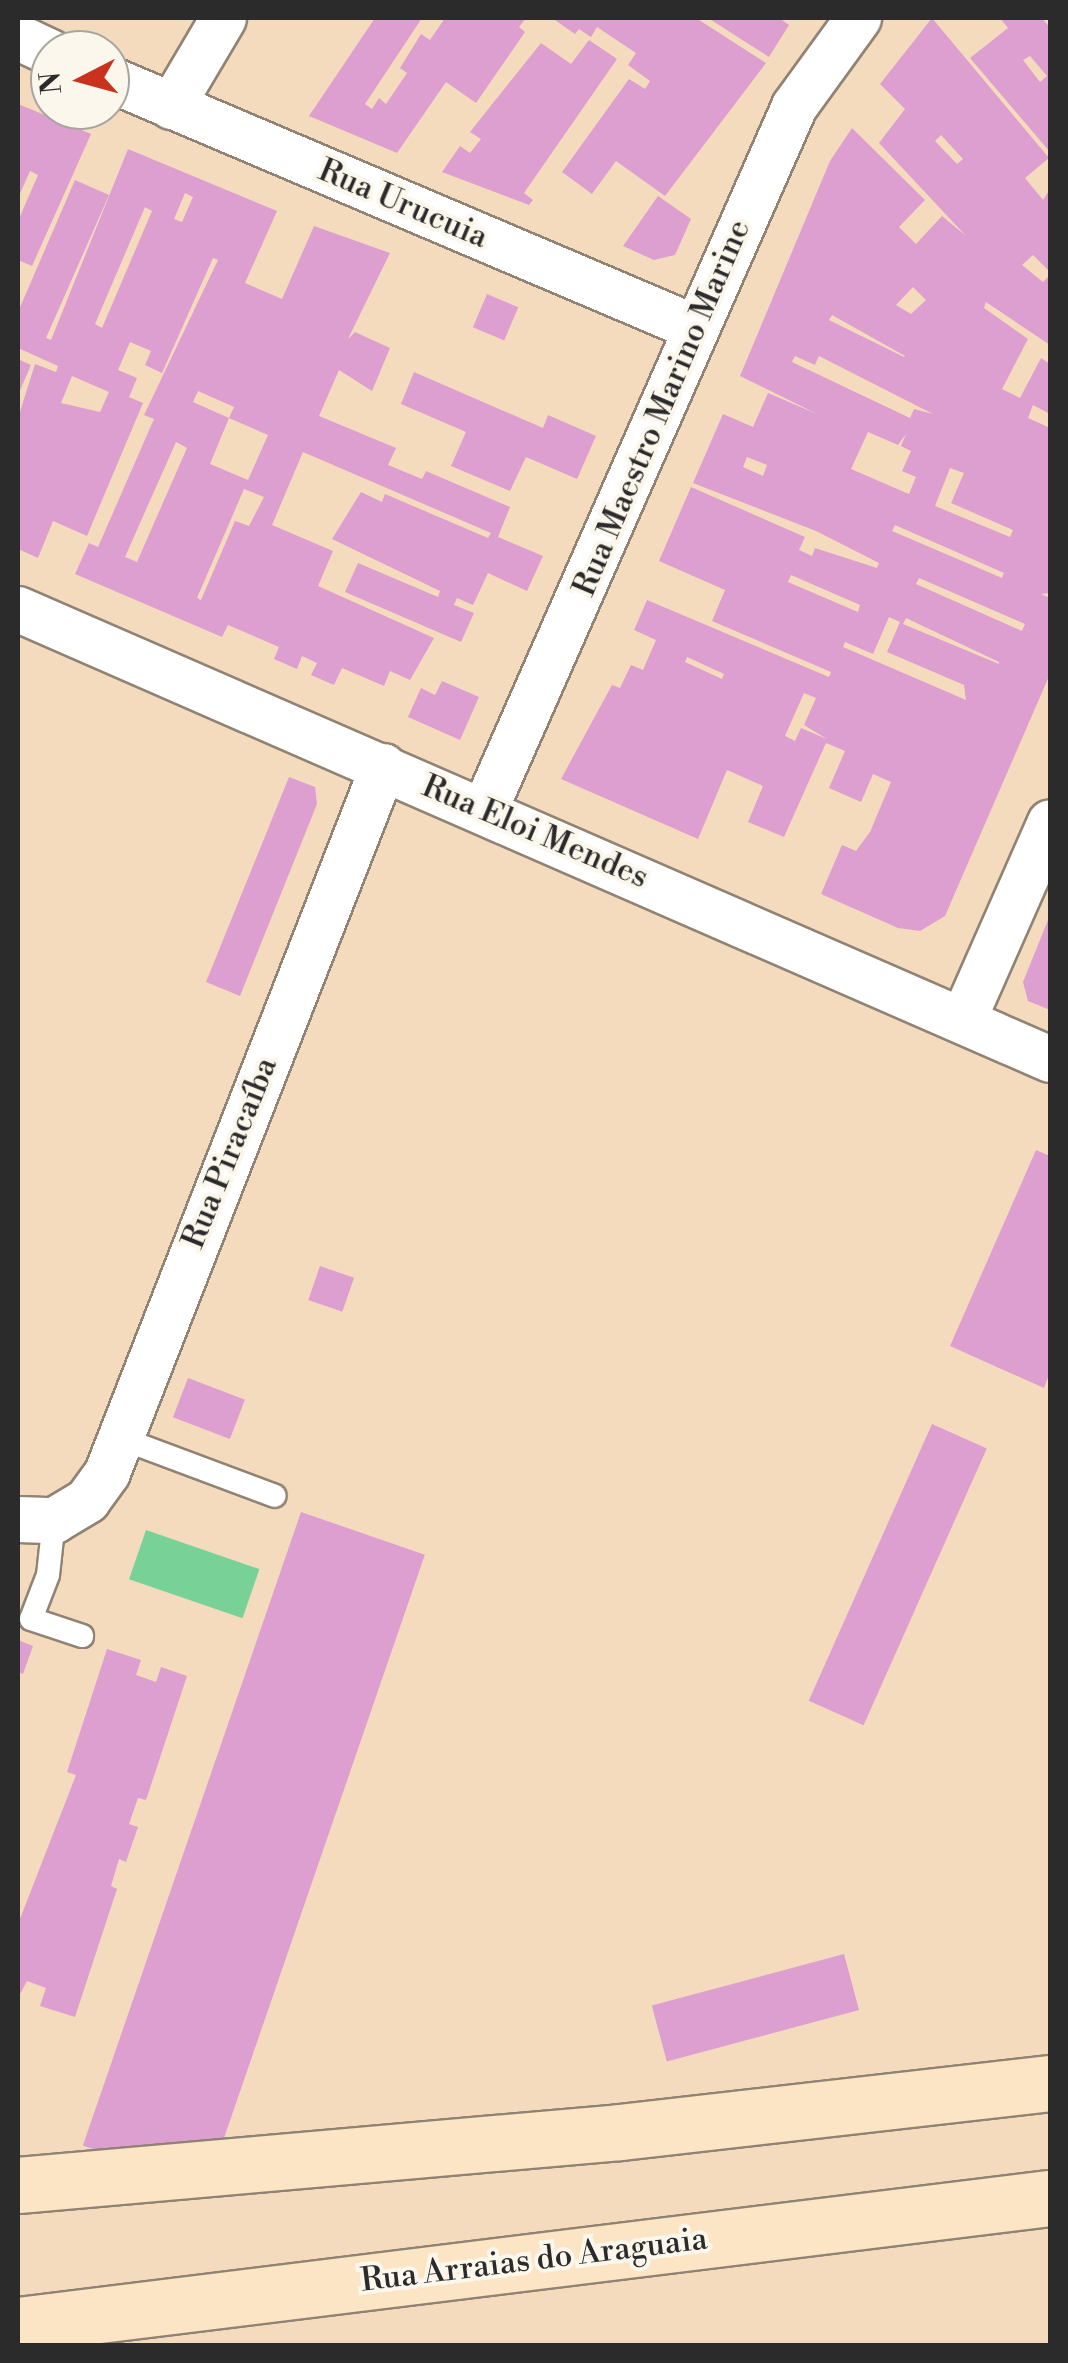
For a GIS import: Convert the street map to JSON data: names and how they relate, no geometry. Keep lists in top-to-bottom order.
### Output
{
  "streets": {
    "main road": ["Rua Arraias do Araguaia"],
    "street": [
      "Rua Urucuia",
      "Rua Maestro Marino Marine",
      "Rua Eloi Mendes",
      "Rua Piracaíba"
    ]
  },
  "crossings": [
    ["Rua Urucuia", "Rua Maestro Marino Marine"],
    ["Rua Maestro Marino Marine", "Rua Eloi Mendes"],
    ["Rua Eloi Mendes", "Rua Piracaíba"]
  ],
  "north": "left"
}
